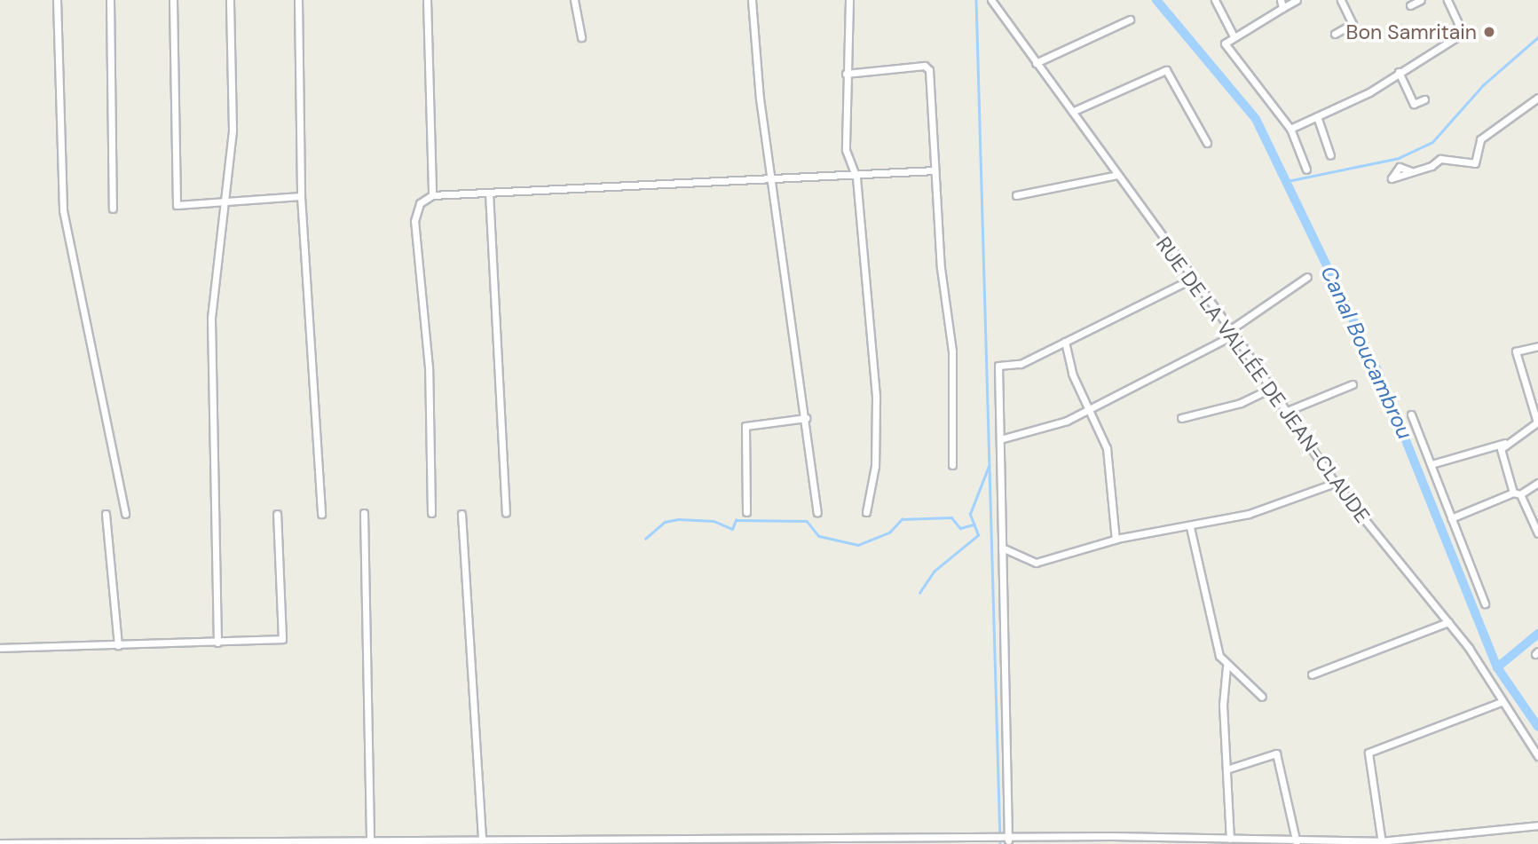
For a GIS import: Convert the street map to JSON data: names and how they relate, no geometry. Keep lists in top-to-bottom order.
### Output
{
  "streets": {
    "street": ["RUE DE LA VALLÉE DE JEAN-CLAUDE"]
  },
  "water": ["Canal Boucambrou"],
  "places": ["Bon Samritain"]
}
